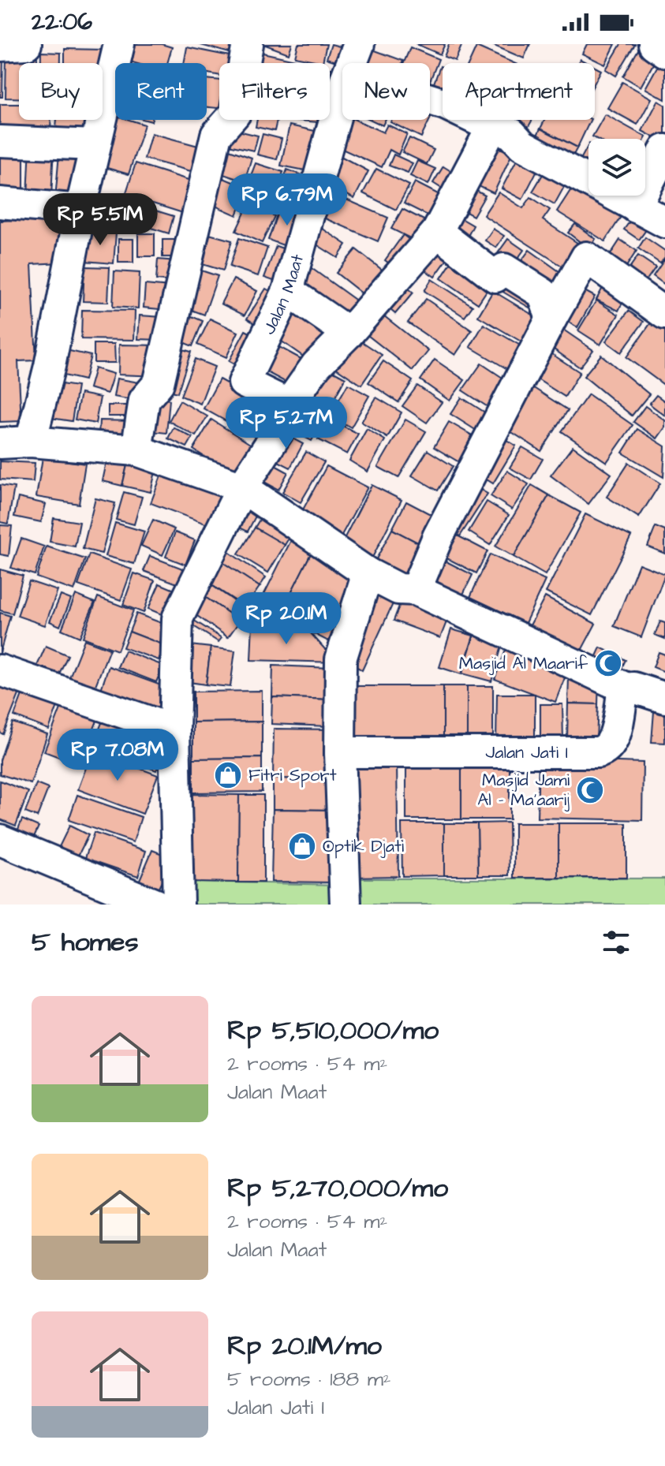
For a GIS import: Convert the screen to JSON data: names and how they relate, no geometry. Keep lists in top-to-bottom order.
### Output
{
  "streets": {
    "street": ["Jalan Maat", "Jalan Jati I"]
  },
  "places": {
    "mosque": ["Masjid Al Maarif", "Masjid Jami Al - Ma'aarij"],
    "shop": ["Fitri Sport", "Optik Djati"]
  },
  "page": {
    "status": "22:06",
    "chip": [
      "Buy",
      "Rent",
      "Filters",
      "New",
      "Apartment"
    ],
    "price": [
      "Rp 6.79M",
      "Rp 5.51M",
      "Rp 5.27M",
      "Rp 20.1M",
      "Rp 7.08M"
    ],
    "heading": "5 homes",
    "list": [
      {
        "name": "Rp 5,510,000/mo",
        "note": "2 rooms · 54 m² · Jalan Maat"
      },
      {
        "name": "Rp 5,270,000/mo",
        "note": "2 rooms · 54 m² · Jalan Maat"
      },
      {
        "name": "Rp 20.1M/mo",
        "note": "5 rooms · 188 m² · Jalan Jati I"
      }
    ]
  }
}
